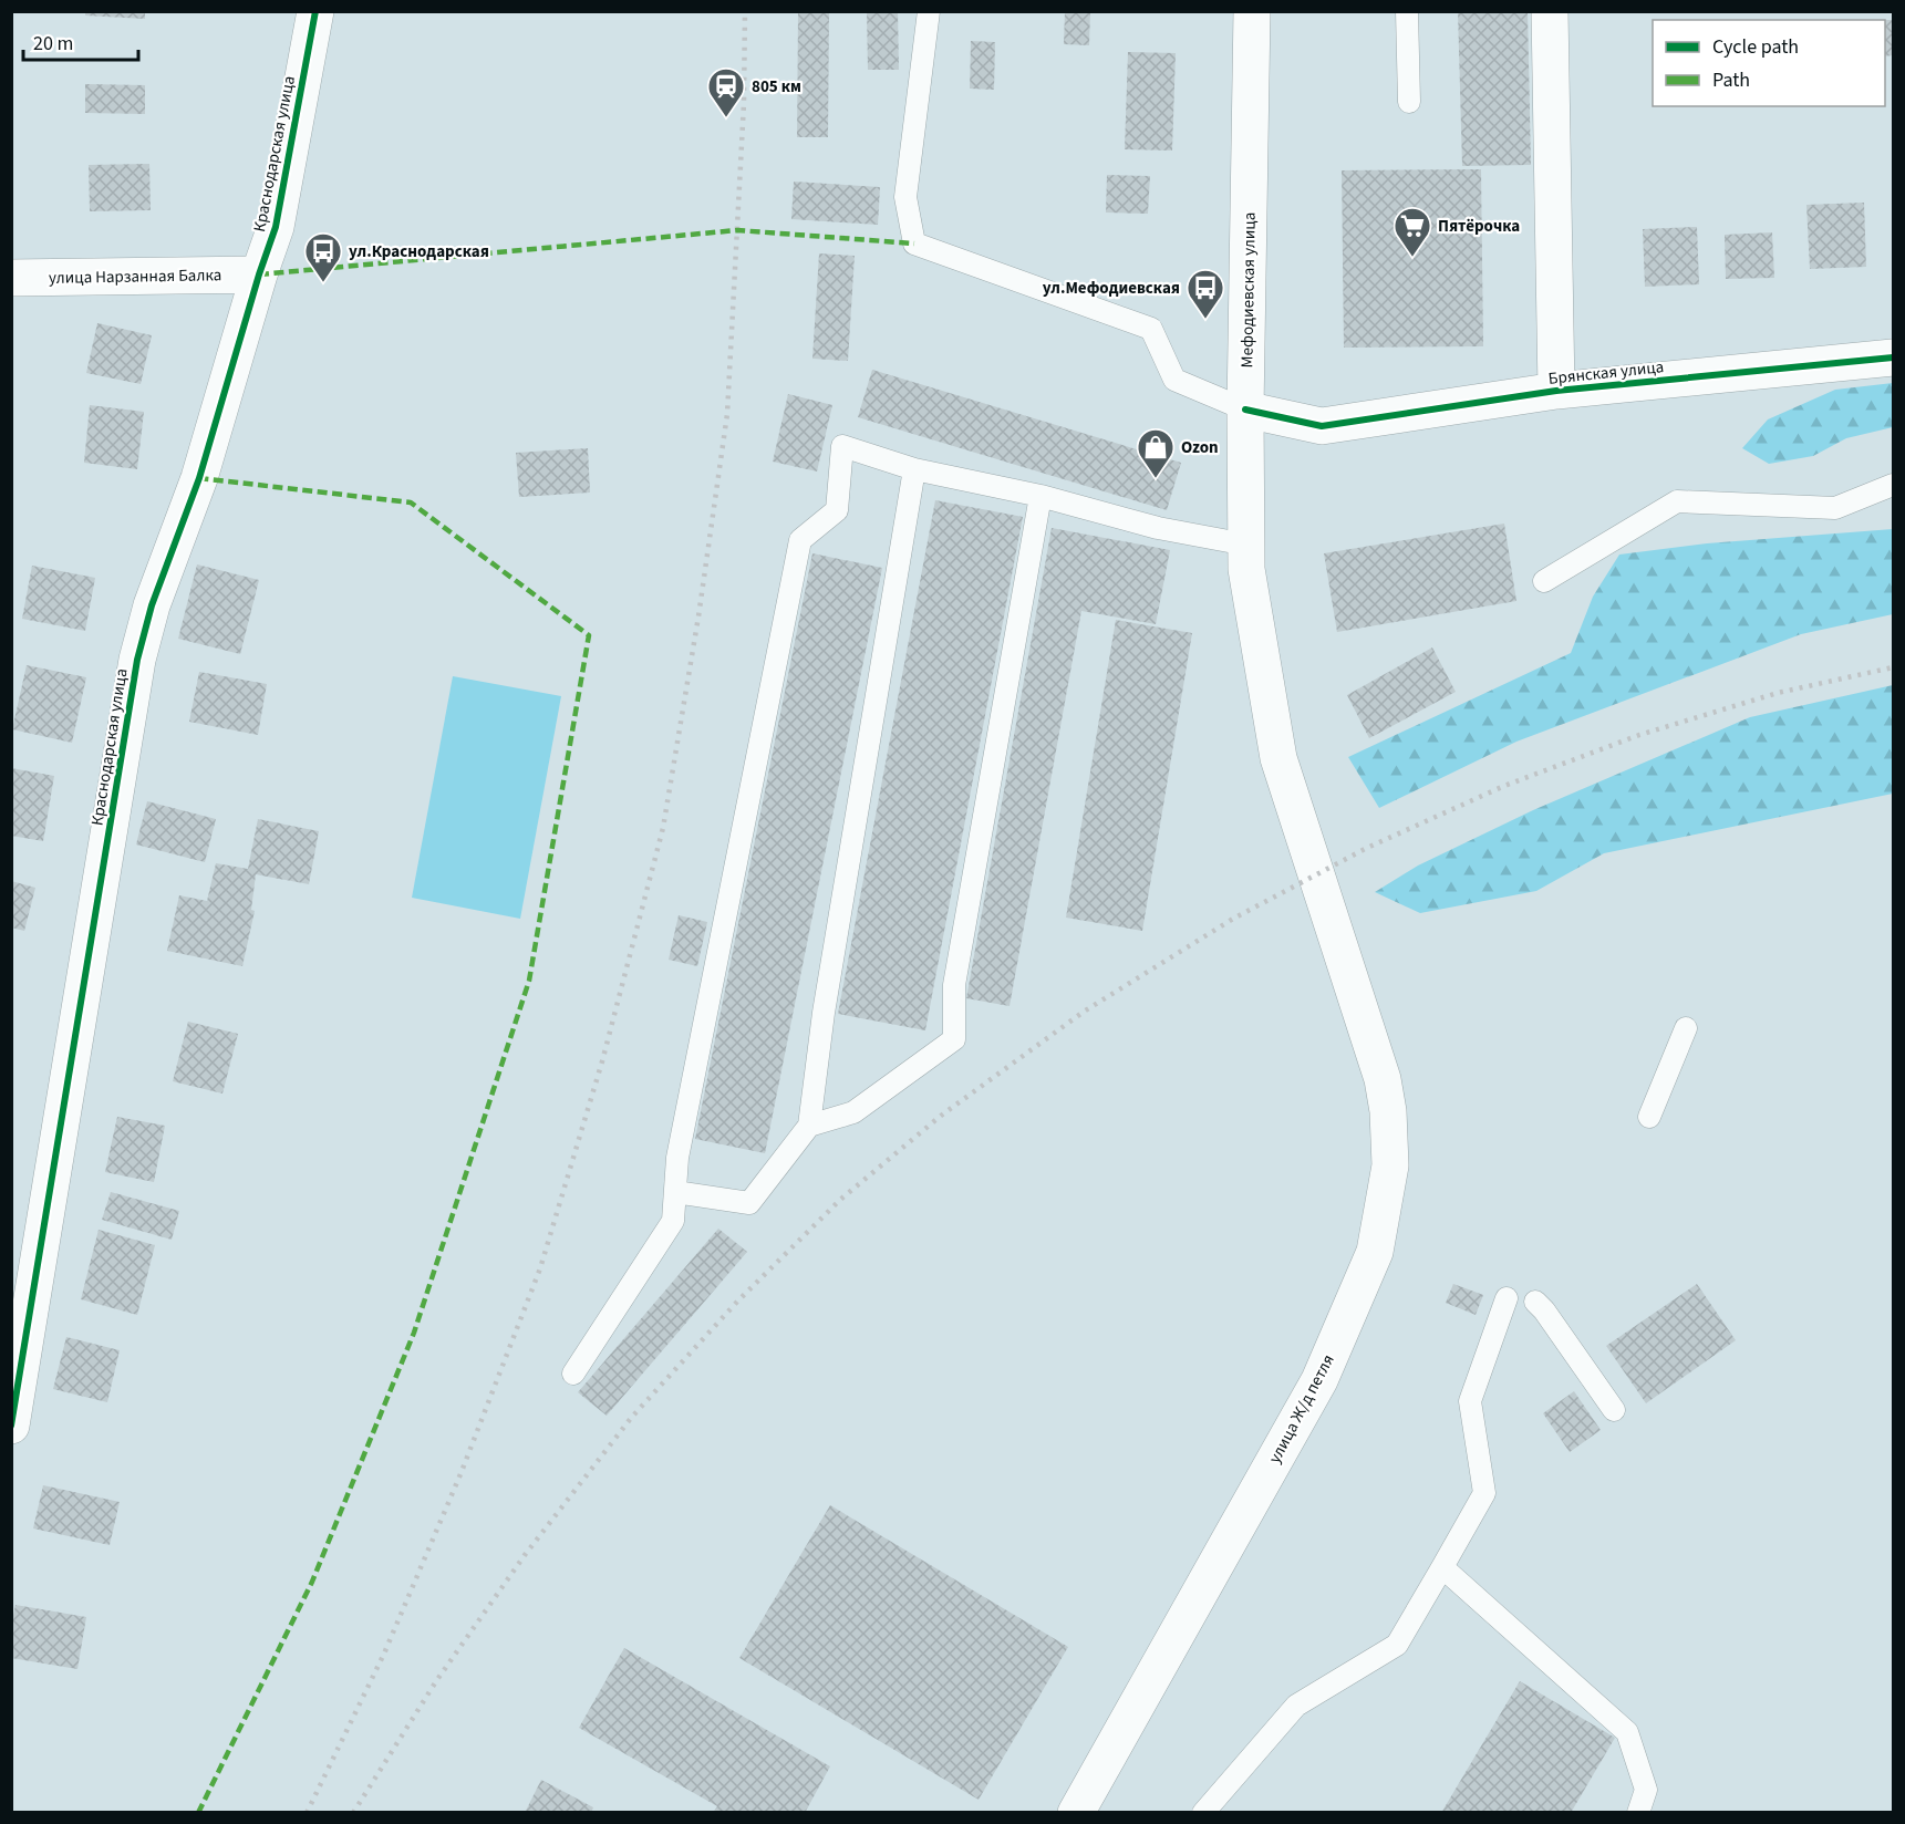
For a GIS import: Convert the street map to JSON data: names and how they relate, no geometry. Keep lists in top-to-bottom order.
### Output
{
  "streets": {
    "street": [
      "Краснодарская улица",
      "улица Нарзанная Балка",
      "Мефодиевская улица",
      "Брянская улица",
      "улица Ж/д петля"
    ]
  },
  "crossings": [
    ["Краснодарская улица", "улица Нарзанная Балка"],
    ["Мефодиевская улица", "Брянская улица"],
    ["Мефодиевская улица", "улица Ж/д петля"]
  ],
  "places": {
    "station": ["805 км"],
    "supermarket": ["Пятёрочка"],
    "bus stop": ["ул.Краснодарская", "ул.Мефодиевская"],
    "shop": ["Ozon"]
  },
  "legend": ["Cycle path", "Path"],
  "scale_bar": "20 m"
}
